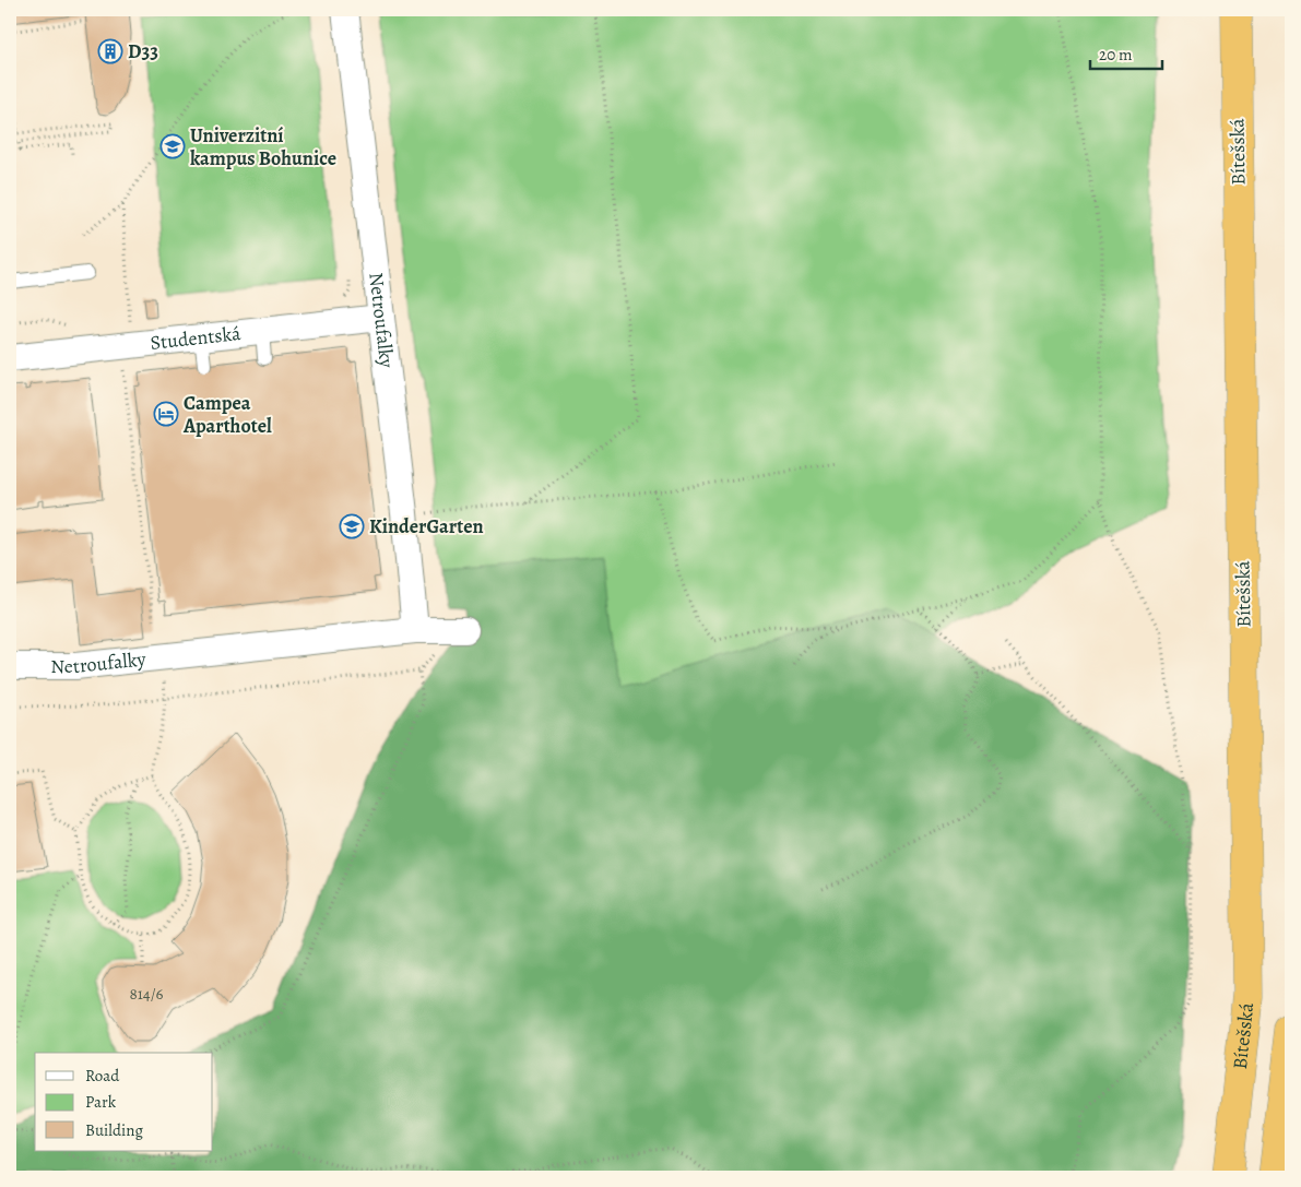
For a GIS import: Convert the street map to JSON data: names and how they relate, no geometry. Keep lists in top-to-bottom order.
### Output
{
  "streets": {
    "highway": ["Bítešská"],
    "street": ["Netroufalky", "Studentská"]
  },
  "crossings": [
    ["Netroufalky", "Studentská"]
  ],
  "places": {
    "building": ["D33"],
    "school or university": ["Univerzitní kampus Bohunice", "KinderGarten"],
    "hotel": ["Campea Aparthotel"]
  },
  "house_numbers": ["814/6"],
  "legend": ["Road", "Park", "Building"],
  "scale_bar": "20 m"
}
